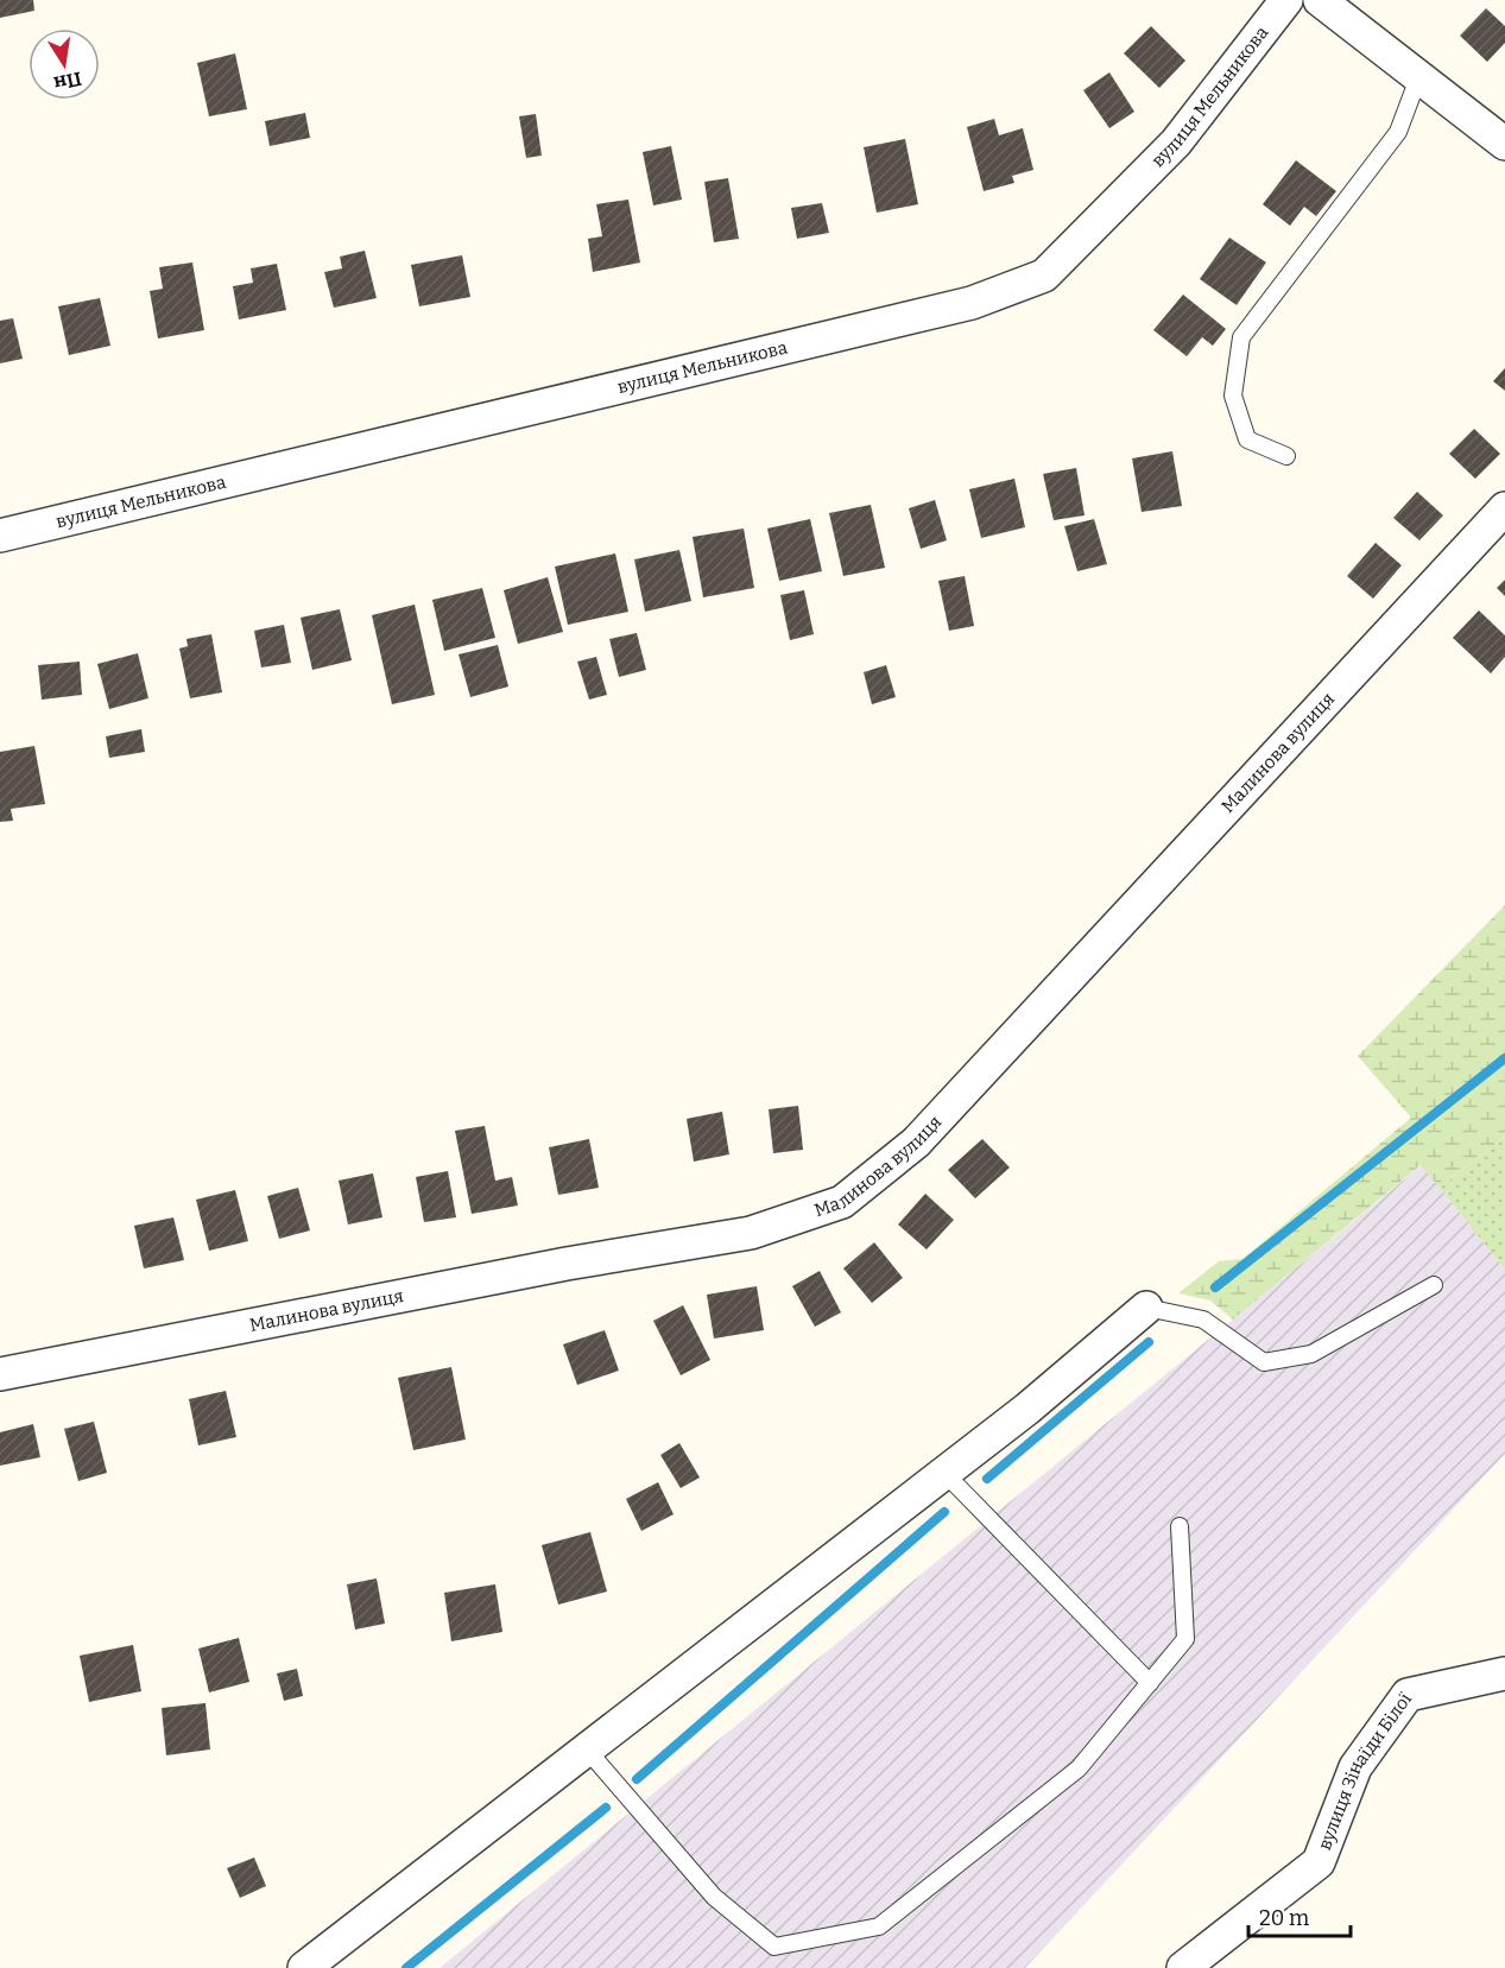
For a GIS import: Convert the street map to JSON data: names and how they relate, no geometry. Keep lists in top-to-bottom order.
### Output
{
  "streets": {
    "street": ["вулиця Мельникова", "Малинова вулиця", "вулиця Зінаїди Білої"]
  },
  "scale_bar": "20 m",
  "north": "bottom"
}
